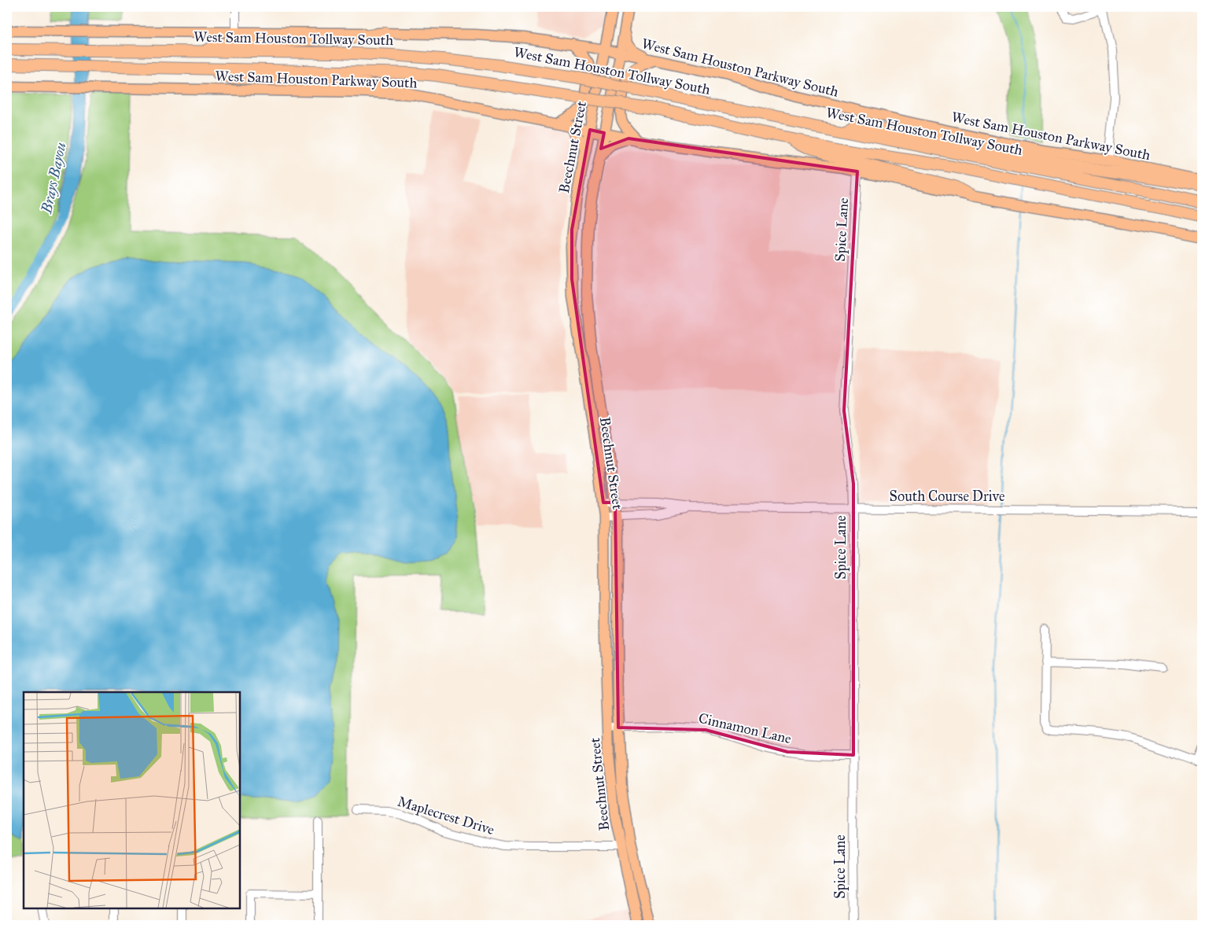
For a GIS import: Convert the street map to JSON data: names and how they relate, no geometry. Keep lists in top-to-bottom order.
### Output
{
  "streets": {
    "highway": ["West Sam Houston Tollway South"],
    "main road": ["West Sam Houston Parkway South", "Beechnut Street"],
    "street": [
      "Spice Lane",
      "South Course Drive",
      "Cinnamon Lane",
      "Maplecrest Drive"
    ]
  },
  "crossings": [
    ["West Sam Houston Parkway South", "Beechnut Street"],
    ["West Sam Houston Parkway South", "Spice Lane"],
    ["Beechnut Street", "South Course Drive"],
    ["Beechnut Street", "Cinnamon Lane"],
    ["Beechnut Street", "Maplecrest Drive"],
    ["Spice Lane", "South Course Drive"],
    ["Spice Lane", "Cinnamon Lane"]
  ],
  "water": ["Brays Bayou"]
}
